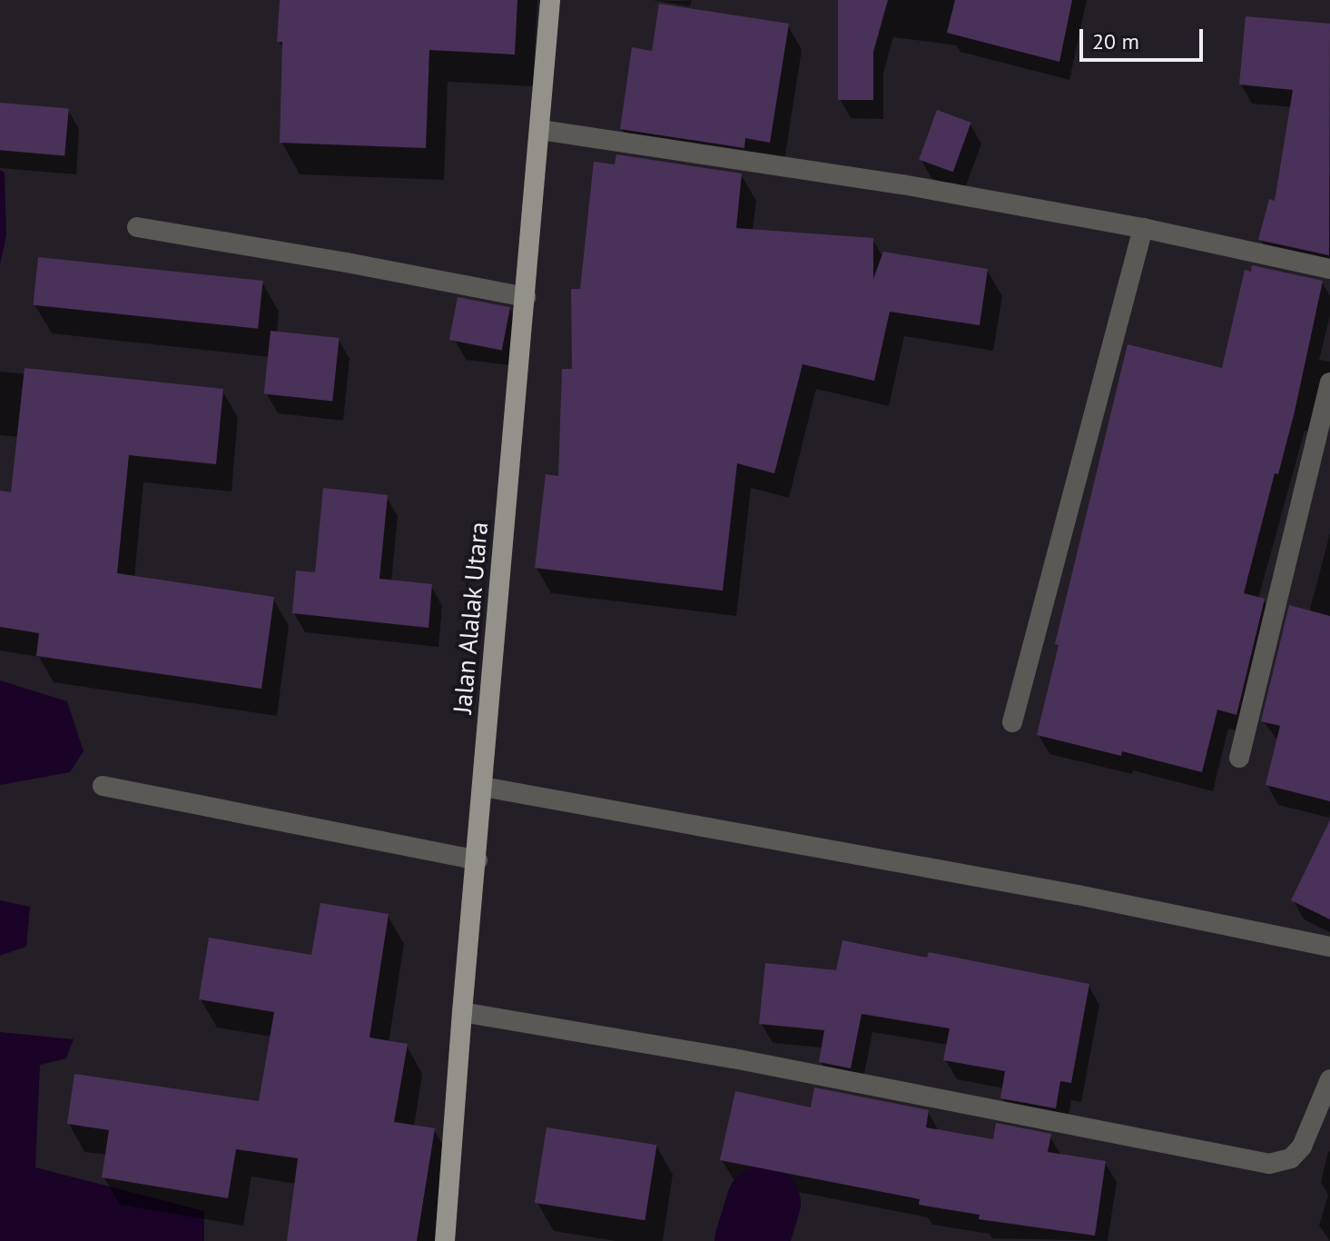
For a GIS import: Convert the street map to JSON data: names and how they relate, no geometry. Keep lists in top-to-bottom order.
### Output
{
  "streets": {
    "main road": ["Jalan Alalak Utara"]
  },
  "scale_bar": "20 m"
}
